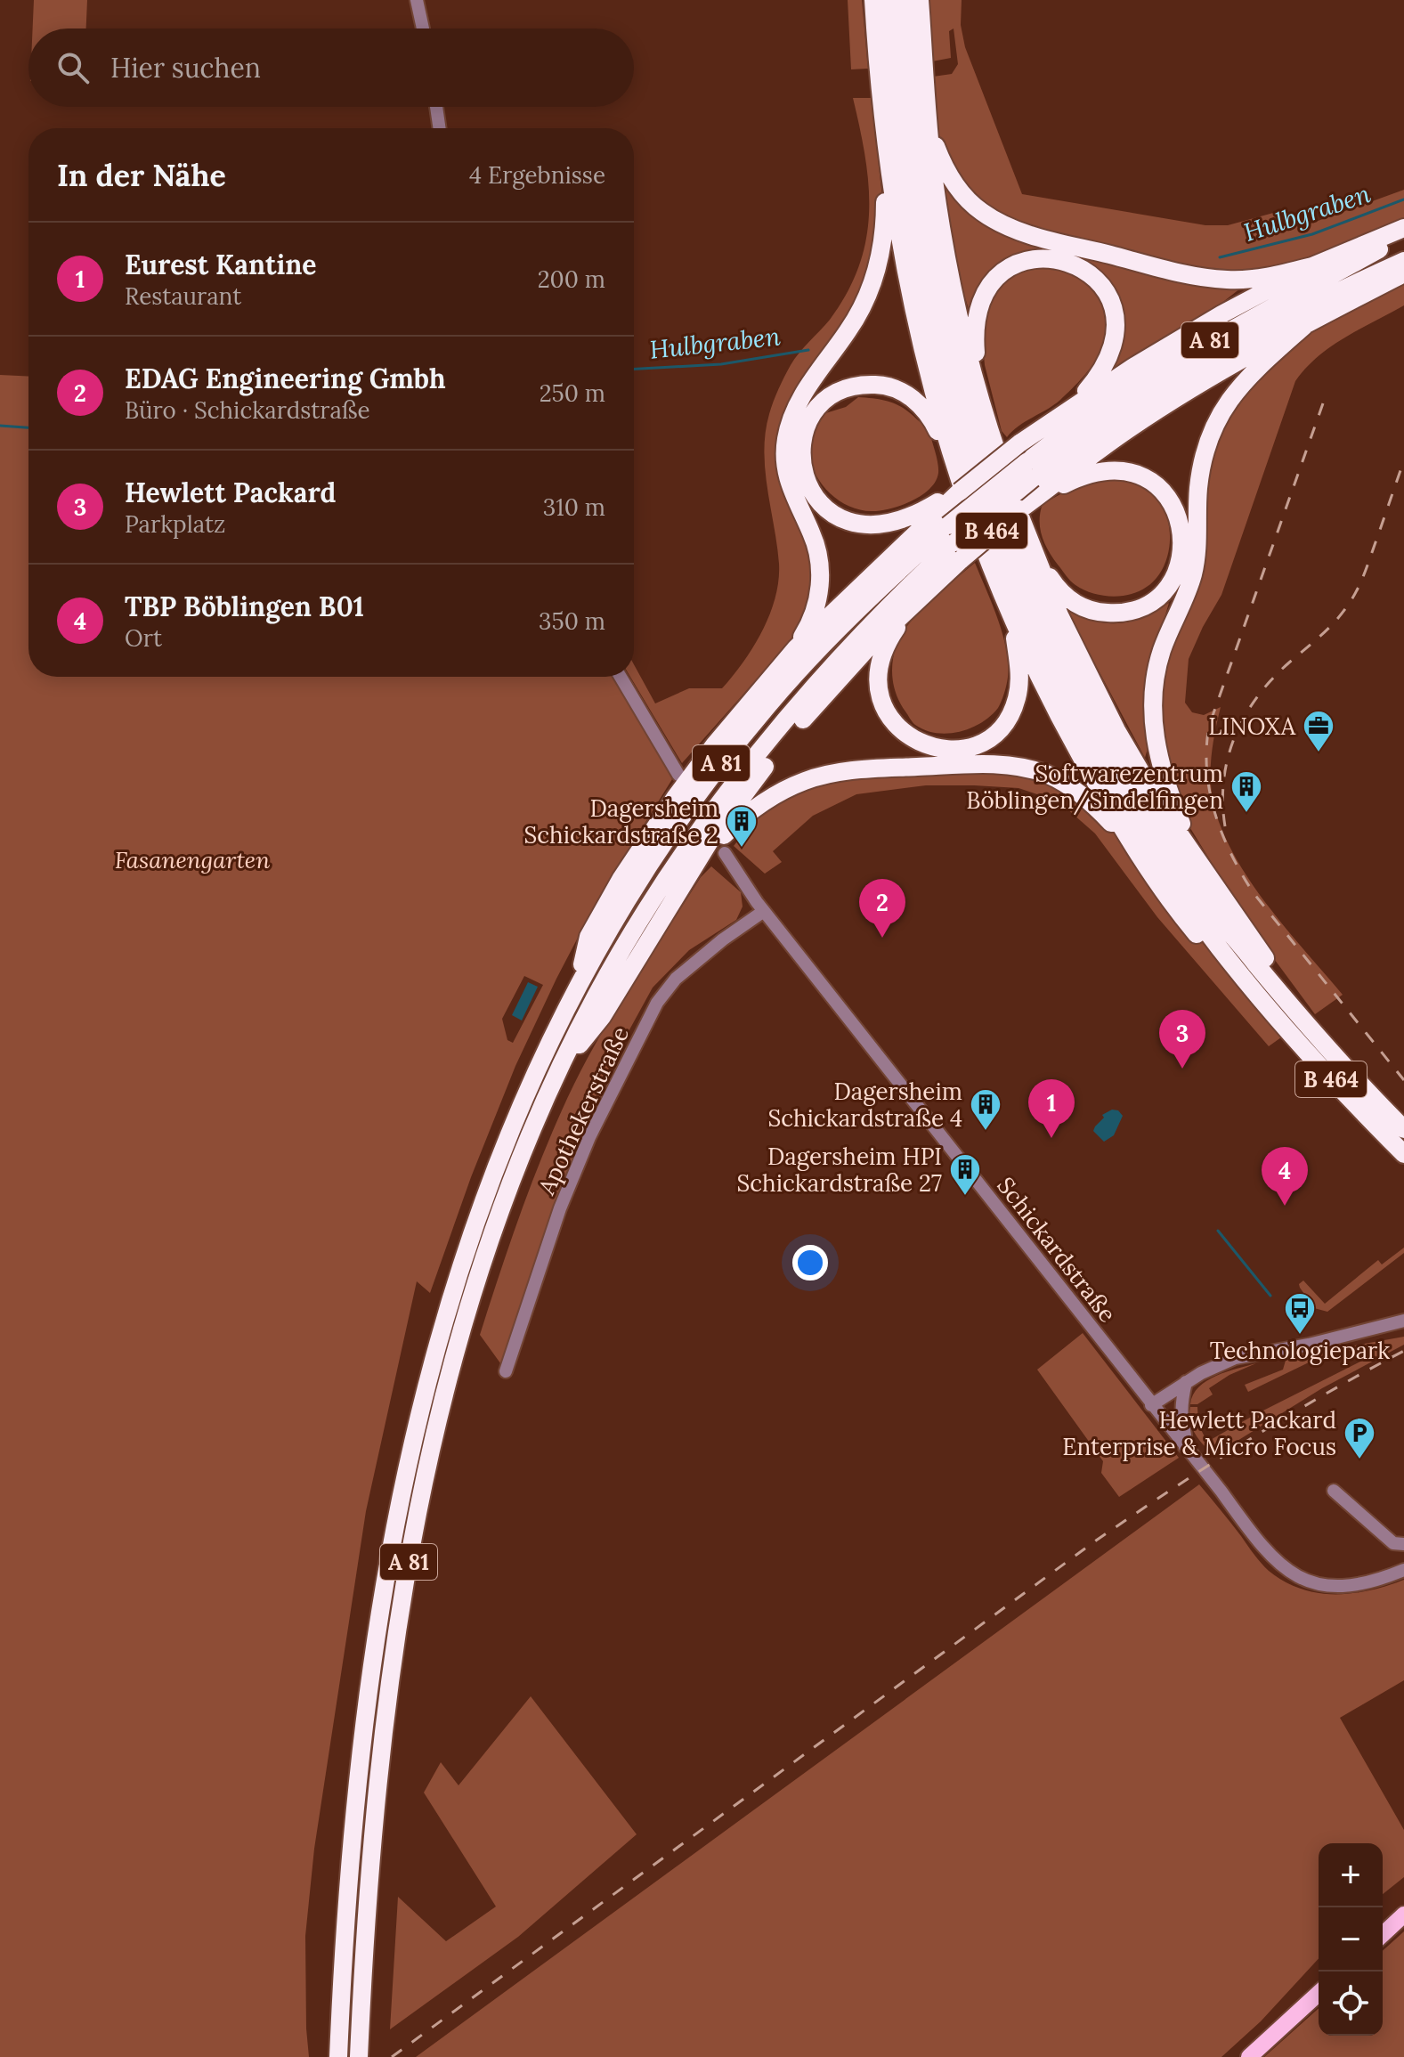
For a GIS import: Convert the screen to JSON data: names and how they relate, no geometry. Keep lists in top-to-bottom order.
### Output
{
  "streets": {
    "highway": ["A 81", "B 464"],
    "street": ["Apothekerstraße", "Schickardstraße"]
  },
  "crossings": [
    ["Apothekerstraße", "Schickardstraße"]
  ],
  "water": ["Hulbgraben"],
  "parks": ["Fasanengarten"],
  "places": {
    "office": ["LINOXA"],
    "building": [
      "Softwarezentrum Böblingen/Sindelfingen",
      "Dagersheim Schickardstraße 2",
      "Dagersheim Schickardstraße 4",
      "Dagersheim HPI Schickardstraße 27"
    ],
    "bus stop": ["Technologiepark"],
    "parking": ["Hewlett Packard Enterprise & Micro Focus"]
  },
  "page": {
    "search": "Hier suchen",
    "heading": ["In der Nähe", "4 Ergebnisse"],
    "list": [
      {
        "mark": "1",
        "name": "Eurest Kantine",
        "note": "Restaurant",
        "value": "200 m"
      },
      {
        "mark": "2",
        "name": "EDAG Engineering Gmbh",
        "note": "Büro · Schickardstraße",
        "value": "250 m"
      },
      {
        "mark": "3",
        "name": "Hewlett Packard",
        "note": "Parkplatz",
        "value": "310 m"
      },
      {
        "mark": "4",
        "name": "TBP Böblingen B01",
        "note": "Ort",
        "value": "350 m"
      }
    ],
    "pins": [
      "2",
      "3",
      "1",
      "4"
    ],
    "map_buttons": ["+", "−"]
  }
}
